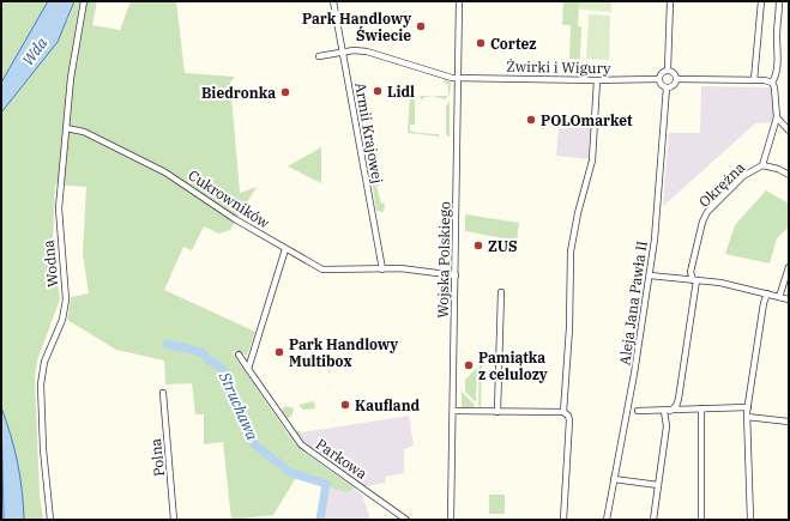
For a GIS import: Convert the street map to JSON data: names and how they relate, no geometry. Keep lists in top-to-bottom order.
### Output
{
  "streets": {
    "street": [
      "Żwirki i Wigury",
      "Armii Krajowej",
      "Okrężna",
      "Cukrowników",
      "Wojska Polskiego",
      "Wodna",
      "Aleja Jana Pawła II",
      "Polna",
      "Parkowa"
    ]
  },
  "crossings": [
    ["Żwirki i Wigury", "Armii Krajowej"],
    ["Żwirki i Wigury", "Wojska Polskiego"],
    ["Żwirki i Wigury", "Aleja Jana Pawła II"],
    ["Armii Krajowej", "Cukrowników"],
    ["Cukrowników", "Wojska Polskiego"],
    ["Cukrowników", "Wodna"]
  ],
  "water": ["Wda", "Struchawa"],
  "places": [
    "Park Handlowy Świecie",
    "Cortez",
    "Lidl",
    "Biedronka",
    "POLOmarket",
    "ZUS",
    "Park Handlowy Multibox",
    "Pamiątka z celulozy",
    "Kaufland"
  ]
}
